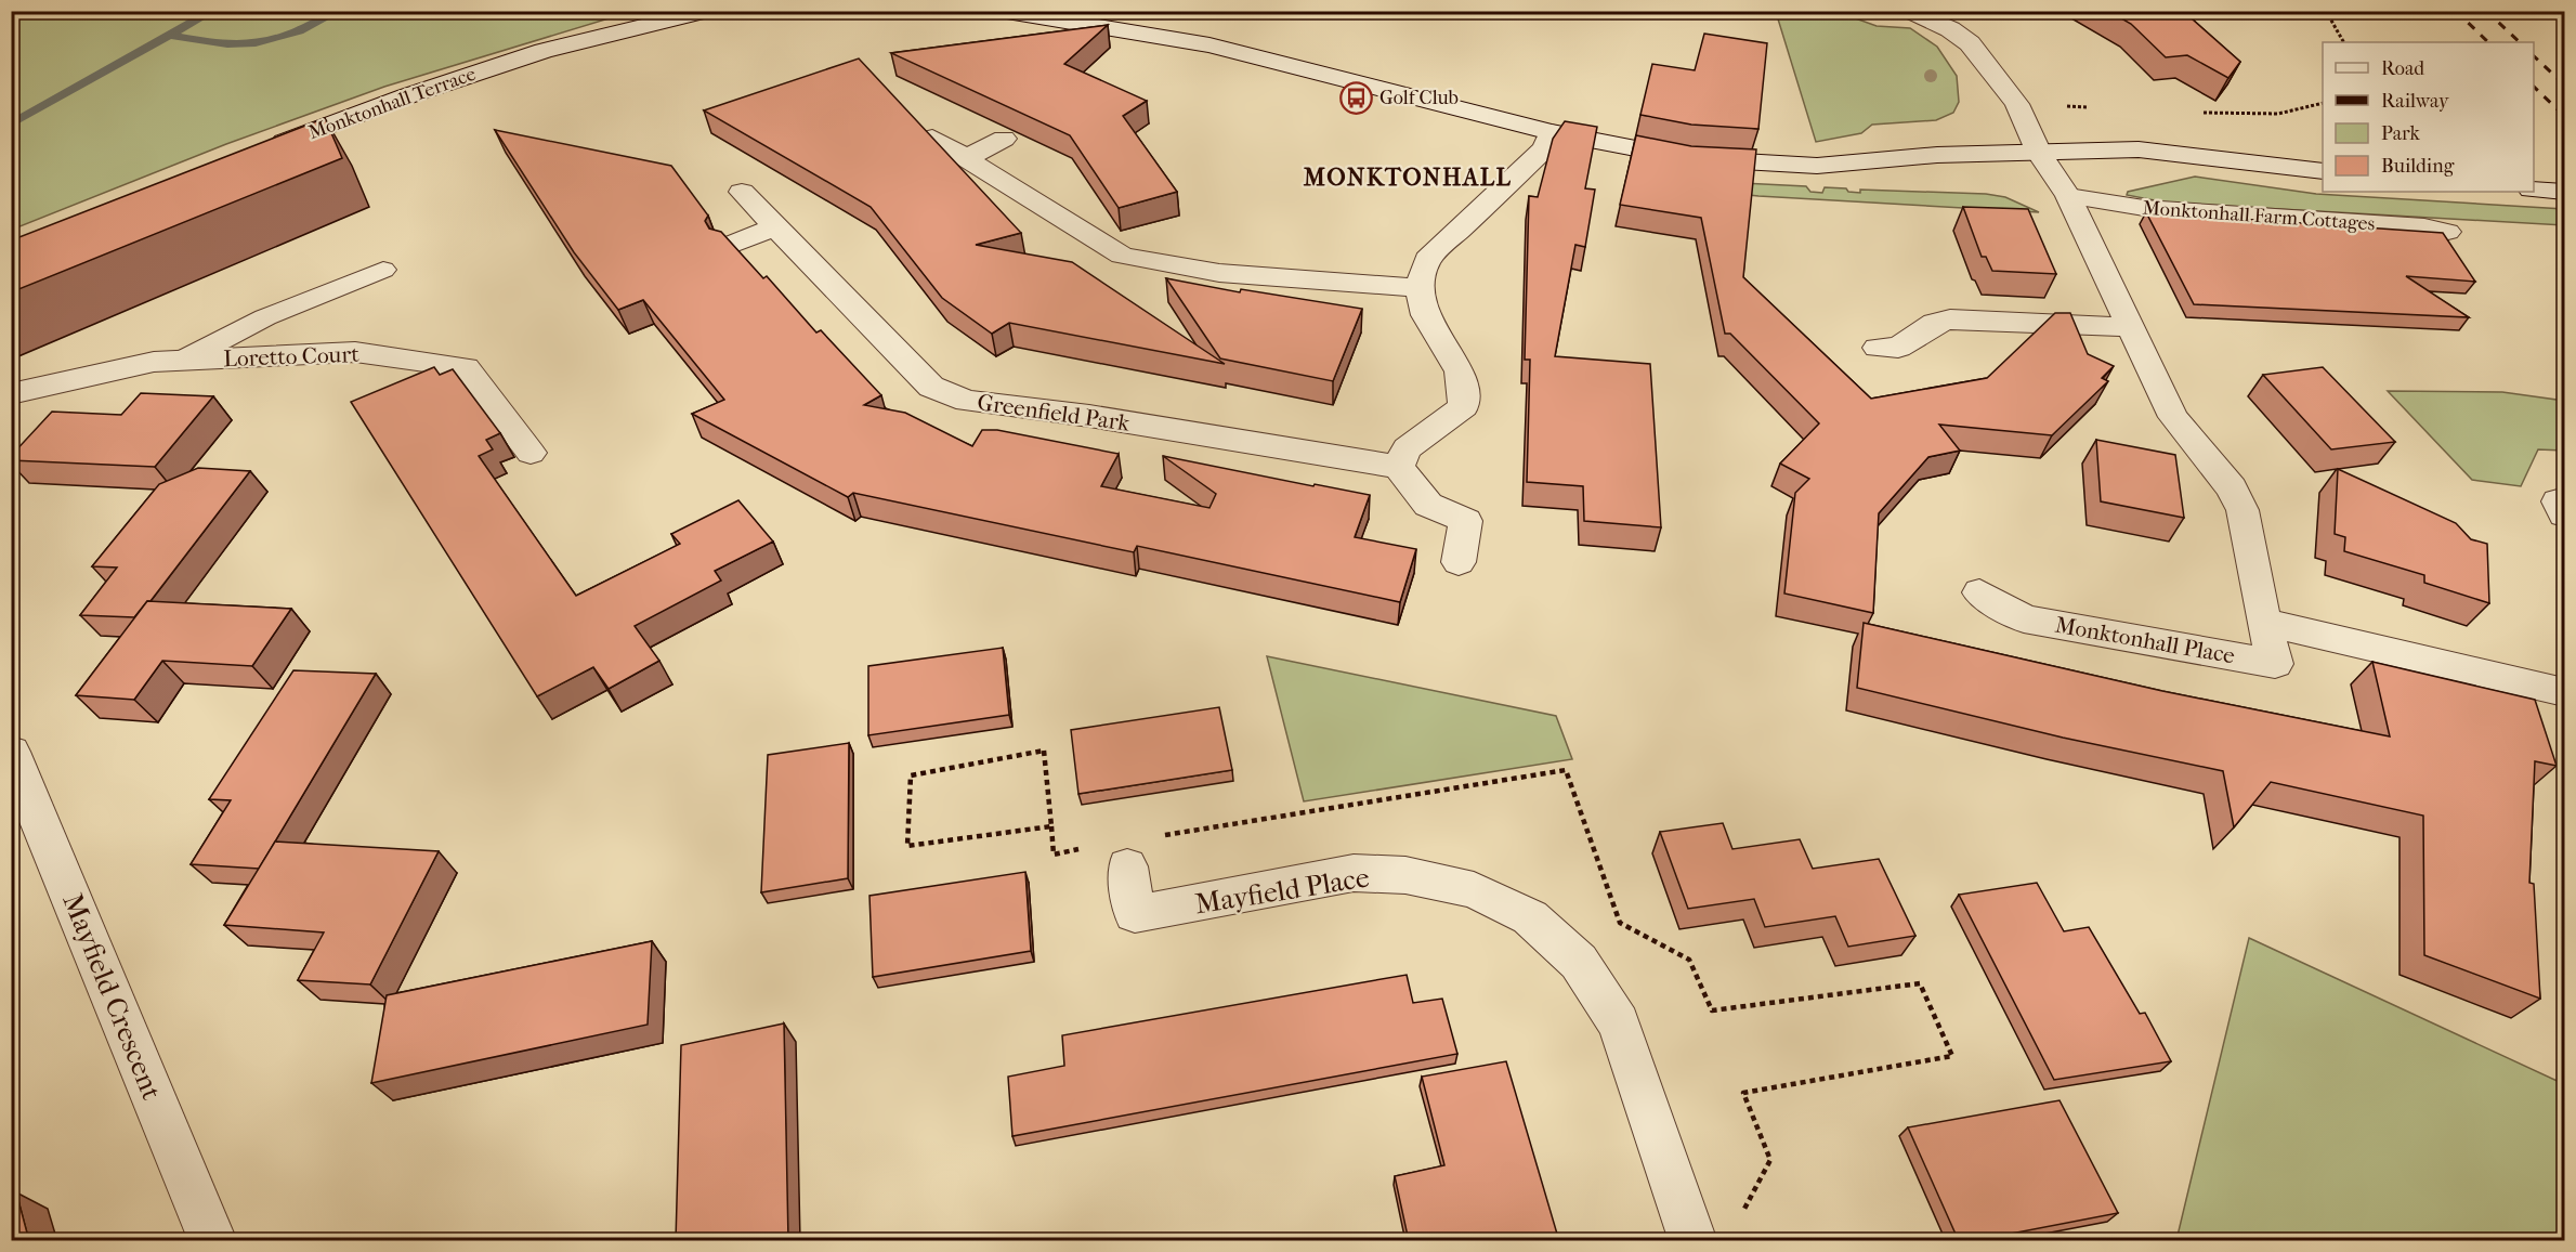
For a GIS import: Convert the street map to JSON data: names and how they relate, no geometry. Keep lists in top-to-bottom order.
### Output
{
  "streets": {
    "street": [
      "Monktonhall Terrace",
      "Loretto Court",
      "Greenfield Park",
      "Monktonhall Place",
      "Mayfield Place",
      "Mayfield Crescent"
    ],
    "lane": ["Monktonhall Farm Cottages"]
  },
  "crossings": [
    ["Monktonhall Farm Cottages", "Monktonhall Place"]
  ],
  "districts": ["MONKTONHALL"],
  "places": {
    "bus stop": ["Golf Club"]
  },
  "legend": [
    "Road",
    "Railway",
    "Park",
    "Building"
  ]
}
